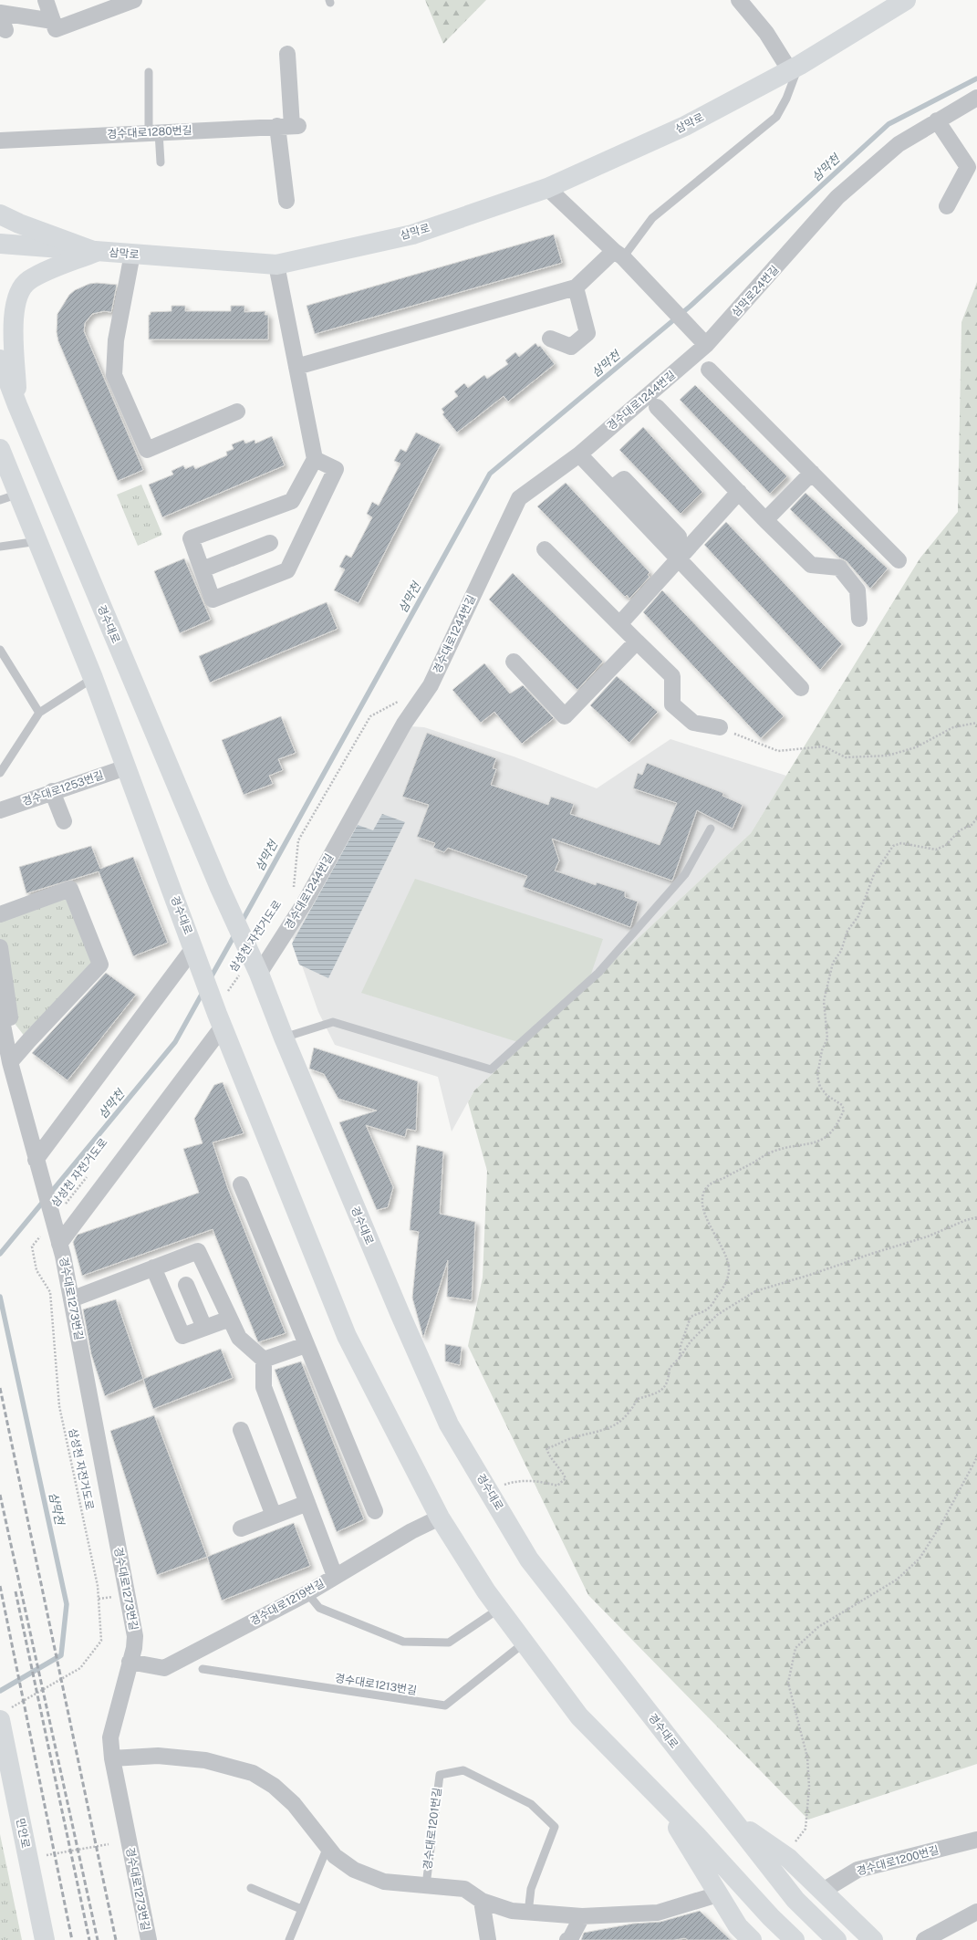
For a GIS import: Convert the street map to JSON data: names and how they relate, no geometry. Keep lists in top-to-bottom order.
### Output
{
  "streets": {
    "main road": ["삼막로", "경수대로", "만안로"],
    "street": [
      "경수대로1280번길",
      "삼막로24번길",
      "경수대로1244번길",
      "경수대로1253번길",
      "경수대로1273번길",
      "경수대로1219번길",
      "경수대로1201번길",
      "경수대로1200번길"
    ],
    "lane": ["경수대로1213번길"],
    "path": ["삼성천 자전거도로"]
  },
  "crossings": [
    ["삼막로24번길", "경수대로1244번길"],
    ["경수대로1244번길", "경수대로"],
    ["경수대로1244번길", "삼성천 자전거도로"],
    ["경수대로", "경수대로1253번길"],
    ["경수대로", "삼성천 자전거도로"],
    ["삼성천 자전거도로", "만안로"],
    ["경수대로1273번길", "경수대로1219번길"],
    ["경수대로1273번길", "경수대로1201번길"]
  ],
  "water": ["삼막천"]
}
